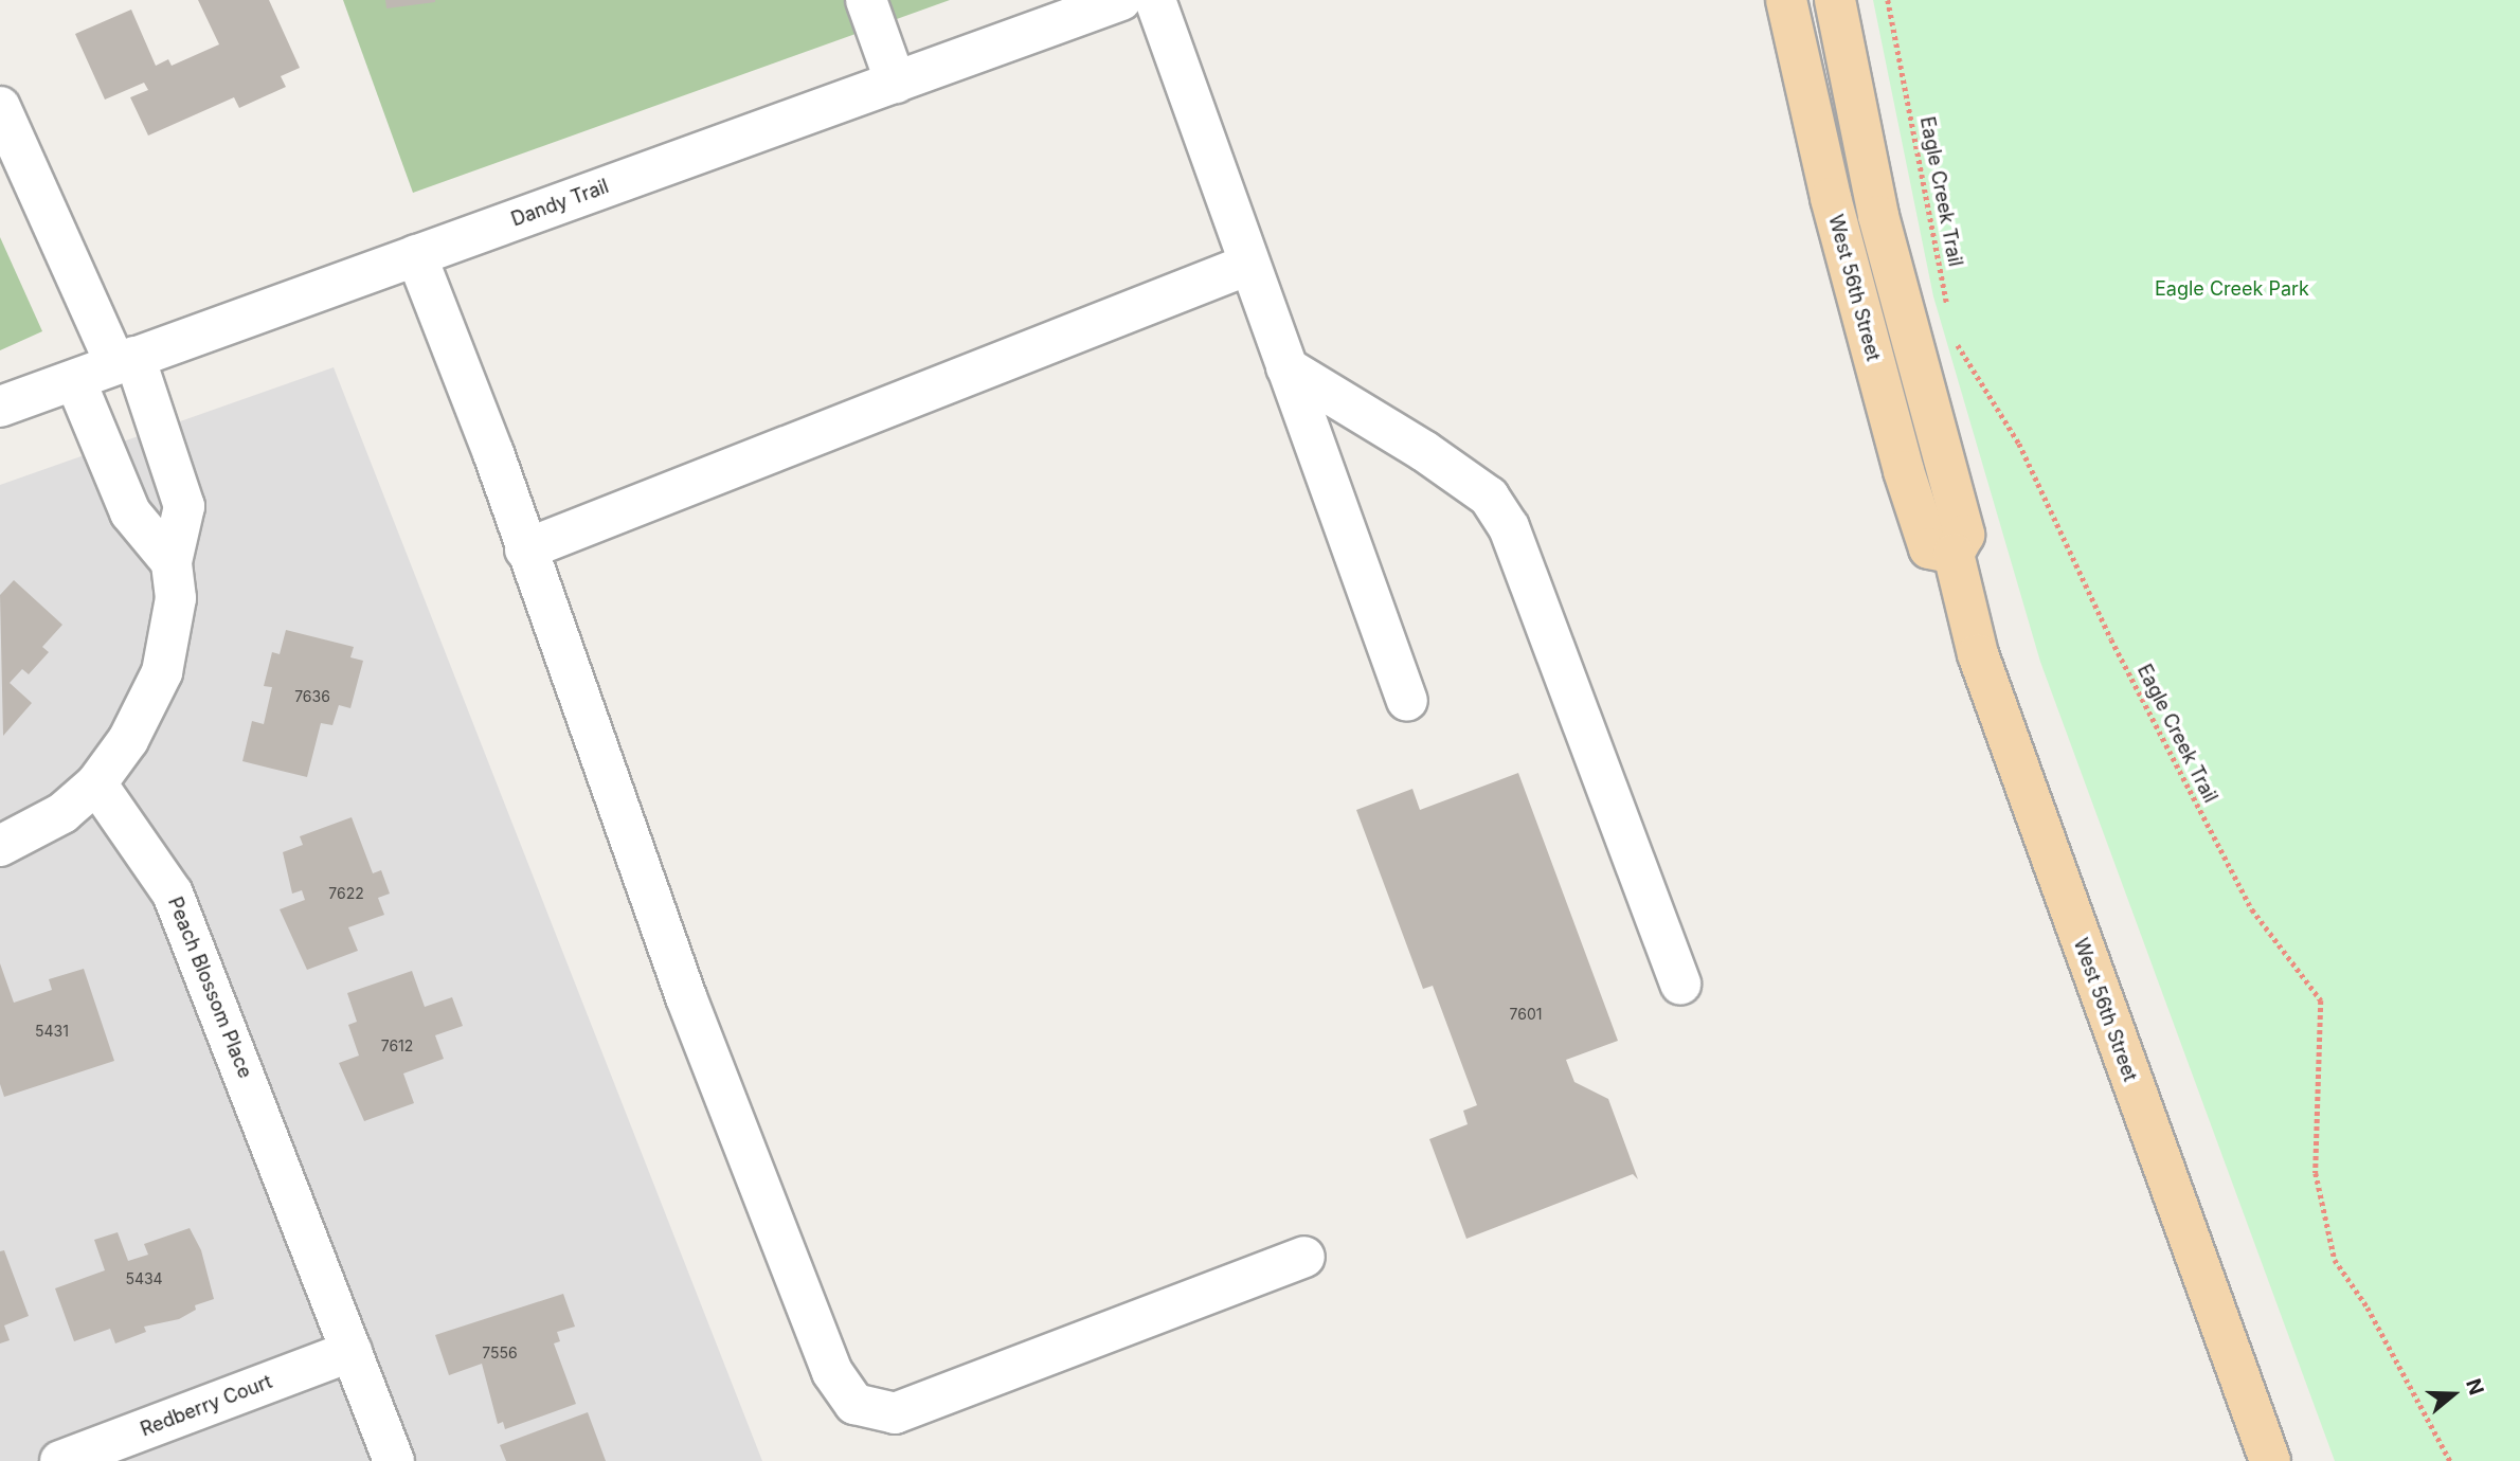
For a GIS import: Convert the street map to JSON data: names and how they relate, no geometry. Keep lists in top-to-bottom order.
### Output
{
  "streets": {
    "main road": ["West 56th Street"],
    "street": ["Dandy Trail", "Peach Blossom Place", "Redberry Court"],
    "path": ["Eagle Creek Trail"]
  },
  "crossings": [
    ["Peach Blossom Place", "Redberry Court"]
  ],
  "parks": ["Eagle Creek Park"],
  "house_numbers": [
    "7636",
    "7622",
    "7601",
    "5431",
    "7612",
    "5434",
    "7556"
  ],
  "north": "right"
}
